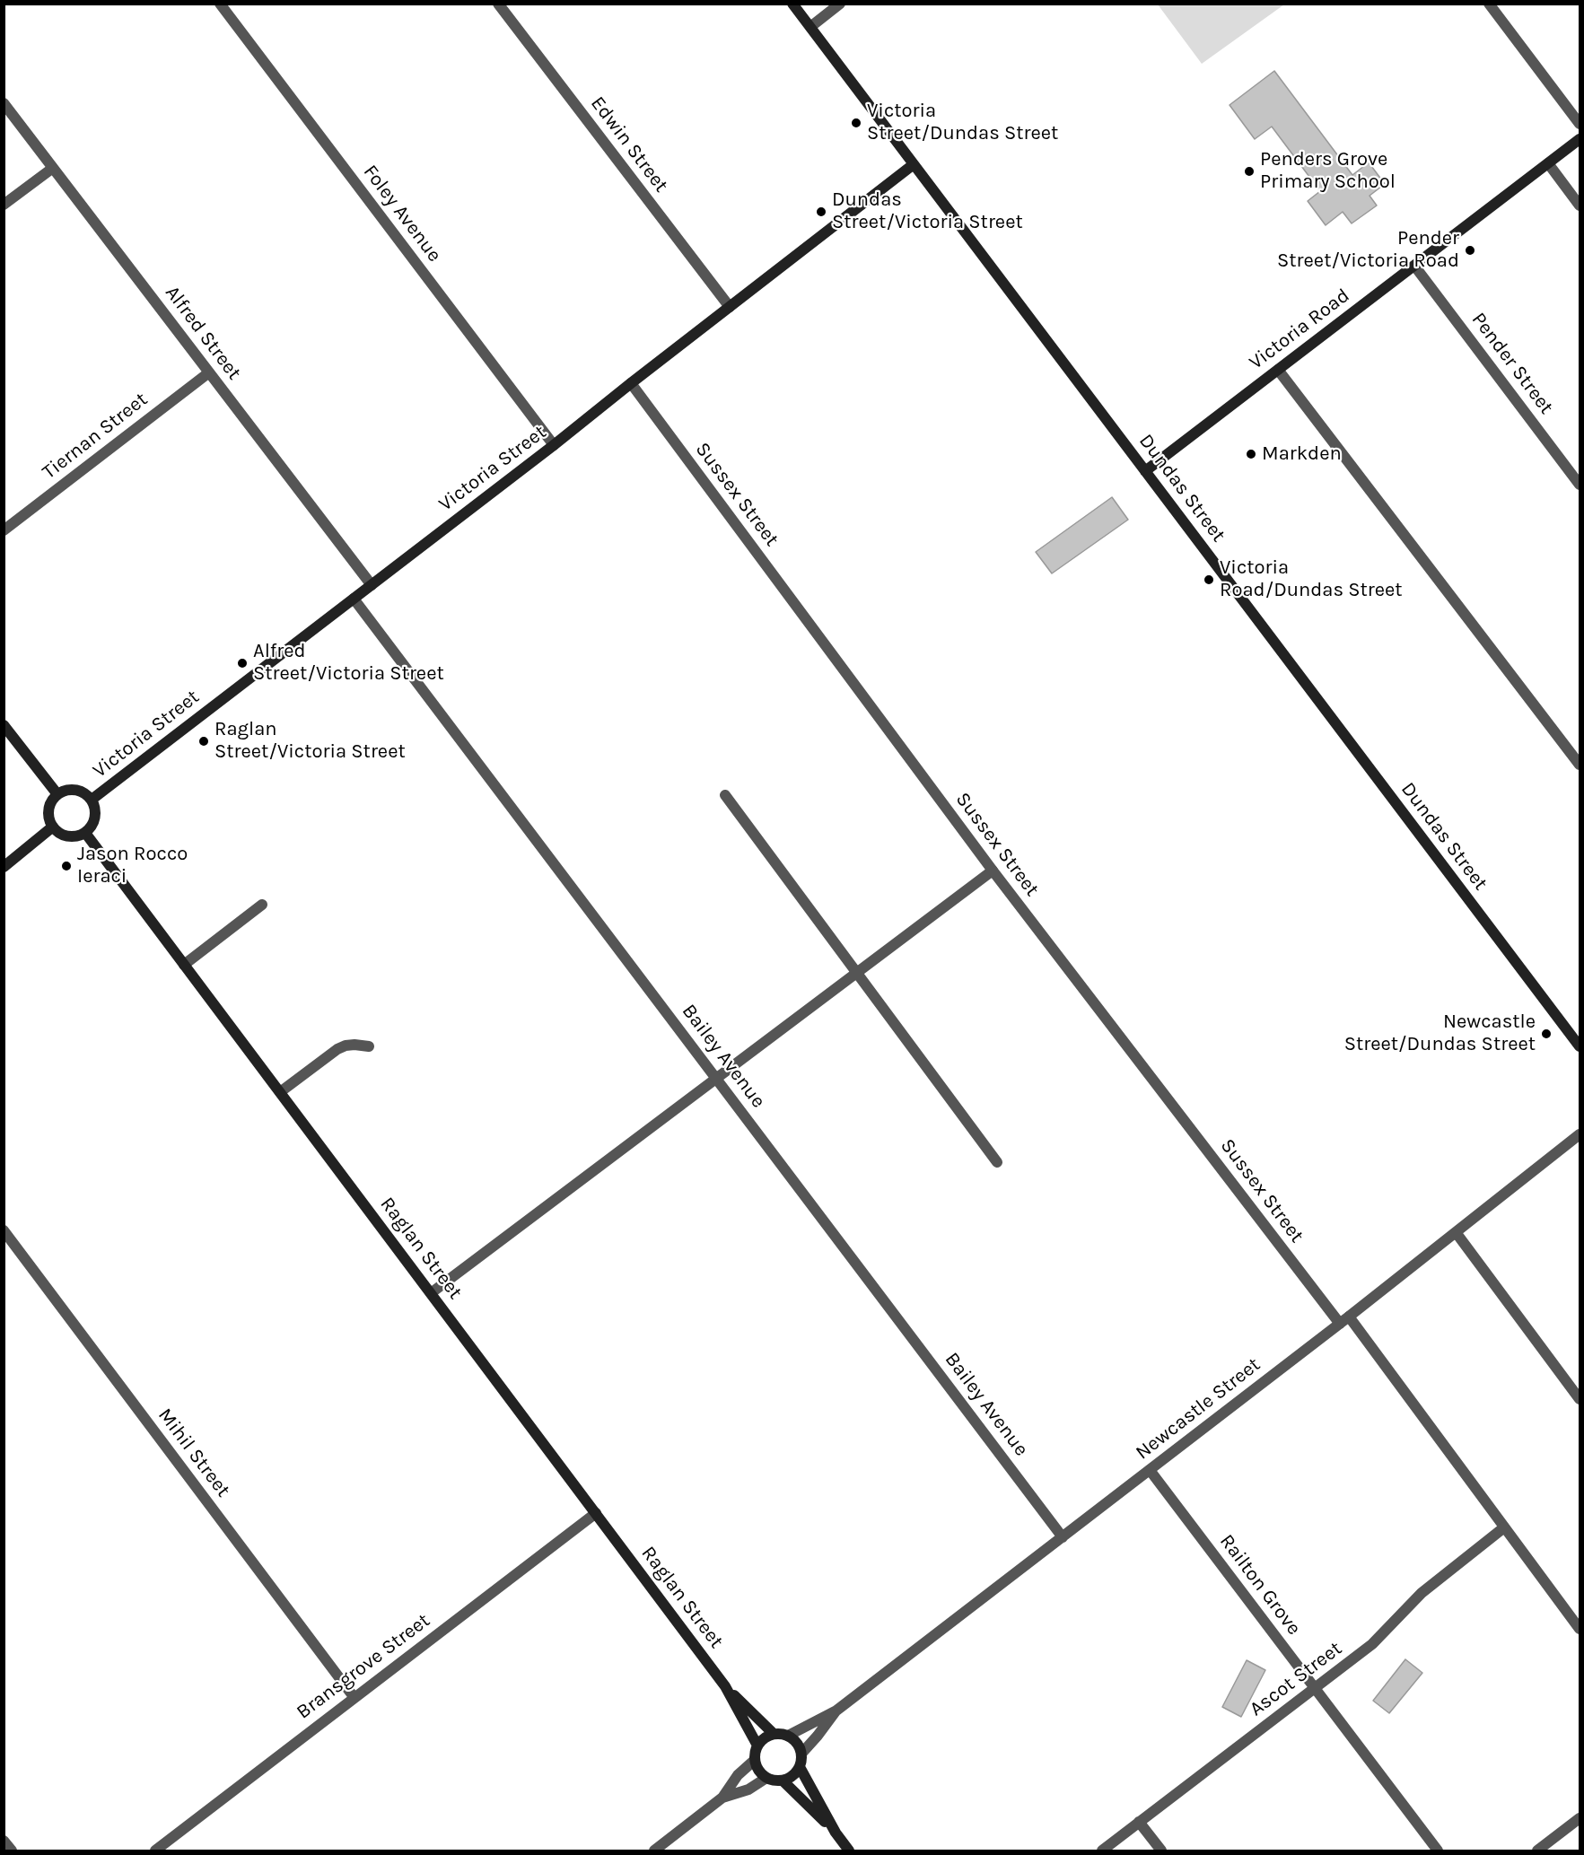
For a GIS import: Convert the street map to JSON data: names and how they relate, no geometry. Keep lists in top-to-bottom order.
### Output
{
  "streets": {
    "street": [
      "Edwin Street",
      "Foley Avenue",
      "Victoria Road",
      "Alfred Street",
      "Pender Street",
      "Tiernan Street",
      "Victoria Street",
      "Dundas Street",
      "Sussex Street",
      "Bailey Avenue",
      "Raglan Street",
      "Newcastle Street",
      "Mihil Street",
      "Railton Grove",
      "Bransgrove Street",
      "Ascot Street"
    ]
  },
  "crossings": [
    ["Edwin Street", "Victoria Street"],
    ["Foley Avenue", "Victoria Street"],
    ["Victoria Road", "Pender Street"],
    ["Victoria Road", "Dundas Street"],
    ["Alfred Street", "Tiernan Street"],
    ["Alfred Street", "Victoria Street"],
    ["Victoria Street", "Dundas Street"],
    ["Victoria Street", "Sussex Street"],
    ["Victoria Street", "Bailey Avenue"],
    ["Victoria Street", "Raglan Street"],
    ["Sussex Street", "Newcastle Street"],
    ["Sussex Street", "Ascot Street"],
    ["Bailey Avenue", "Newcastle Street"],
    ["Raglan Street", "Newcastle Street"],
    ["Raglan Street", "Bransgrove Street"],
    ["Newcastle Street", "Railton Grove"],
    ["Mihil Street", "Bransgrove Street"],
    ["Railton Grove", "Ascot Street"]
  ],
  "places": [
    "Victoria Street/Dundas Street",
    "Penders Grove Primary School",
    "Dundas Street/Victoria Street",
    "Pender Street/Victoria Road",
    "Markden",
    "Victoria Road/Dundas Street",
    "Alfred Street/Victoria Street",
    "Raglan Street/Victoria Street",
    "Jason Rocco Ieraci",
    "Newcastle Street/Dundas Street"
  ]
}
